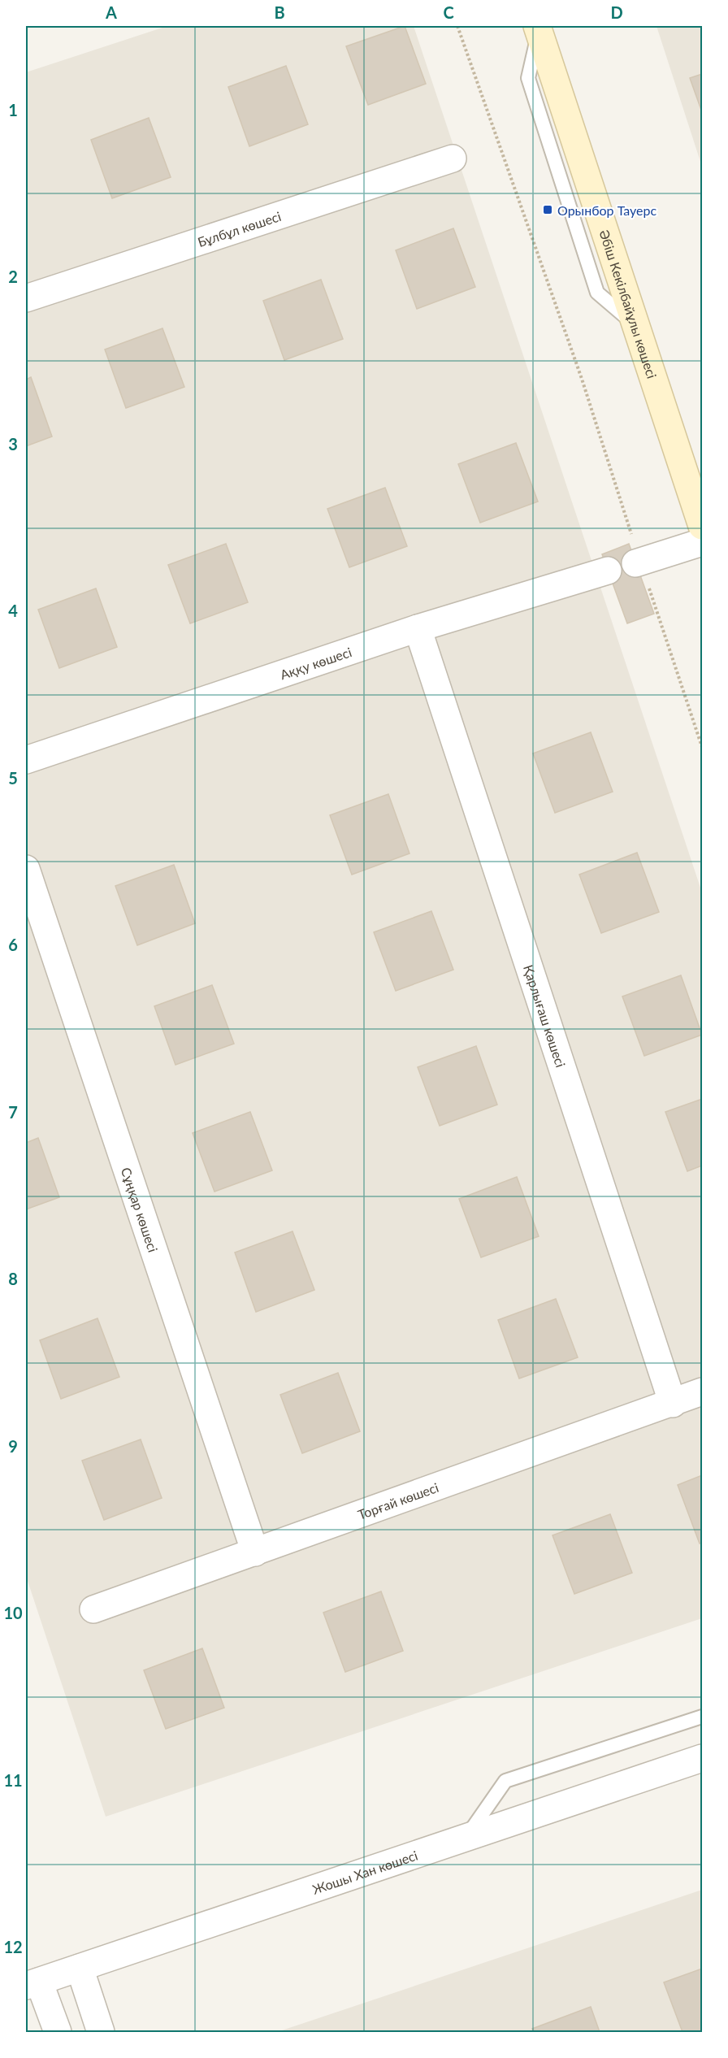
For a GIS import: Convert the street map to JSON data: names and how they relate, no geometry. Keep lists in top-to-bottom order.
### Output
{
  "streets": {
    "street": [
      "Бұлбұл көшесі",
      "Әбіш Кекілбайұлы көшесі",
      "Аққу көшесі",
      "Қарлығаш көшесі",
      "Сұңқар көшесі",
      "Торғай көшесі",
      "Жошы Хан көшесі"
    ]
  },
  "crossings": [
    ["Аққу көшесі", "Қарлығаш көшесі"],
    ["Қарлығаш көшесі", "Торғай көшесі"],
    ["Сұңқар көшесі", "Торғай көшесі"]
  ],
  "places": {
    "transit": ["Орынбор Тауерс"]
  },
  "grid": {
    "columns": [
      "A",
      "B",
      "C",
      "D"
    ],
    "rows": [
      "1",
      "2",
      "3",
      "4",
      "5",
      "6",
      "7",
      "8",
      "9",
      "10",
      "11",
      "12"
    ]
  }
}
